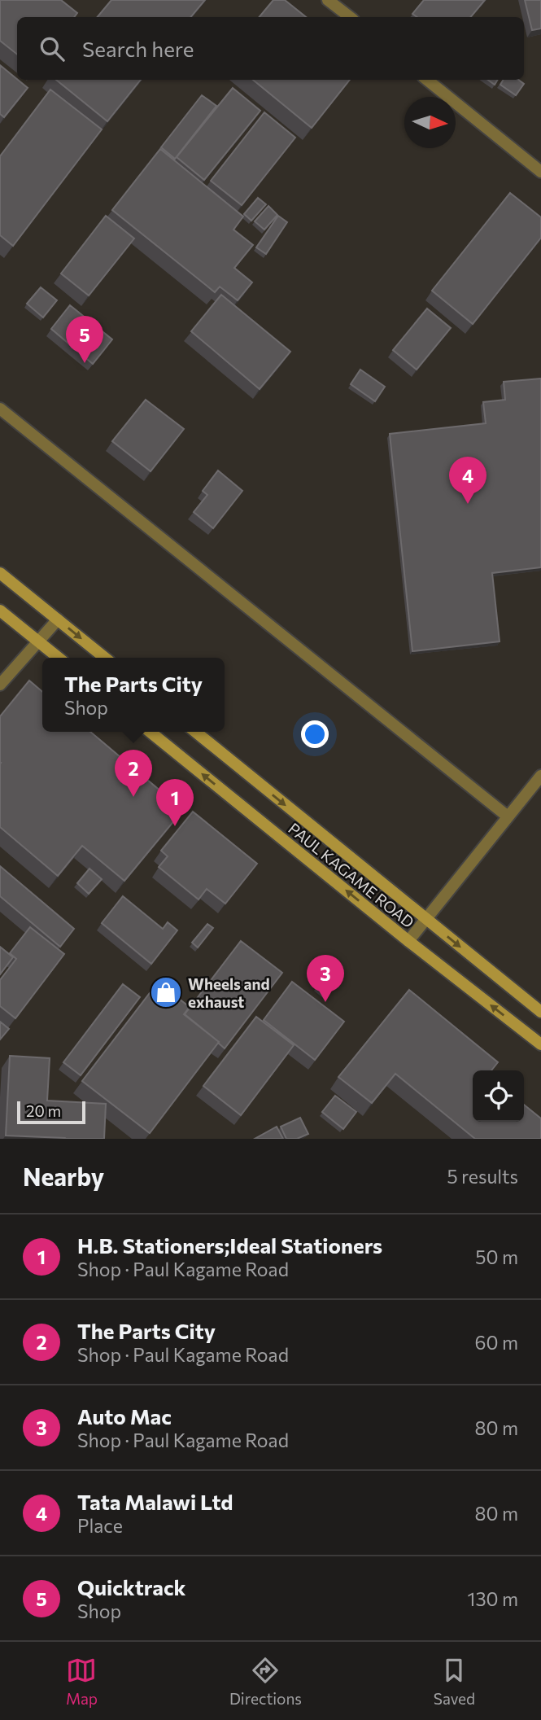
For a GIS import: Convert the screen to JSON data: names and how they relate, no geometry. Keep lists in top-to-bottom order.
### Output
{
  "streets": {
    "main road": ["PAUL KAGAME ROAD"]
  },
  "places": {
    "shop": ["Wheels and exhaust"]
  },
  "scale_bar": "20 m",
  "north": "right",
  "page": {
    "search": "Search here",
    "pins": [
      "5",
      "4",
      "2",
      "1",
      "3"
    ],
    "popup": ["The Parts City", "Shop"],
    "scale": "20 m",
    "heading": ["Nearby", "5 results"],
    "list": [
      {
        "mark": "1",
        "name": "H.B. Stationers;Ideal Stationers",
        "note": "Shop · Paul Kagame Road",
        "value": "50 m"
      },
      {
        "mark": "2",
        "name": "The Parts City",
        "note": "Shop · Paul Kagame Road",
        "value": "60 m"
      },
      {
        "mark": "3",
        "name": "Auto Mac",
        "note": "Shop · Paul Kagame Road",
        "value": "80 m"
      },
      {
        "mark": "4",
        "name": "Tata Malawi Ltd",
        "note": "Place",
        "value": "80 m"
      },
      {
        "mark": "5",
        "name": "Quicktrack",
        "note": "Shop",
        "value": "130 m"
      }
    ],
    "nav": ["Map", "Directions", "Saved"]
  }
}
